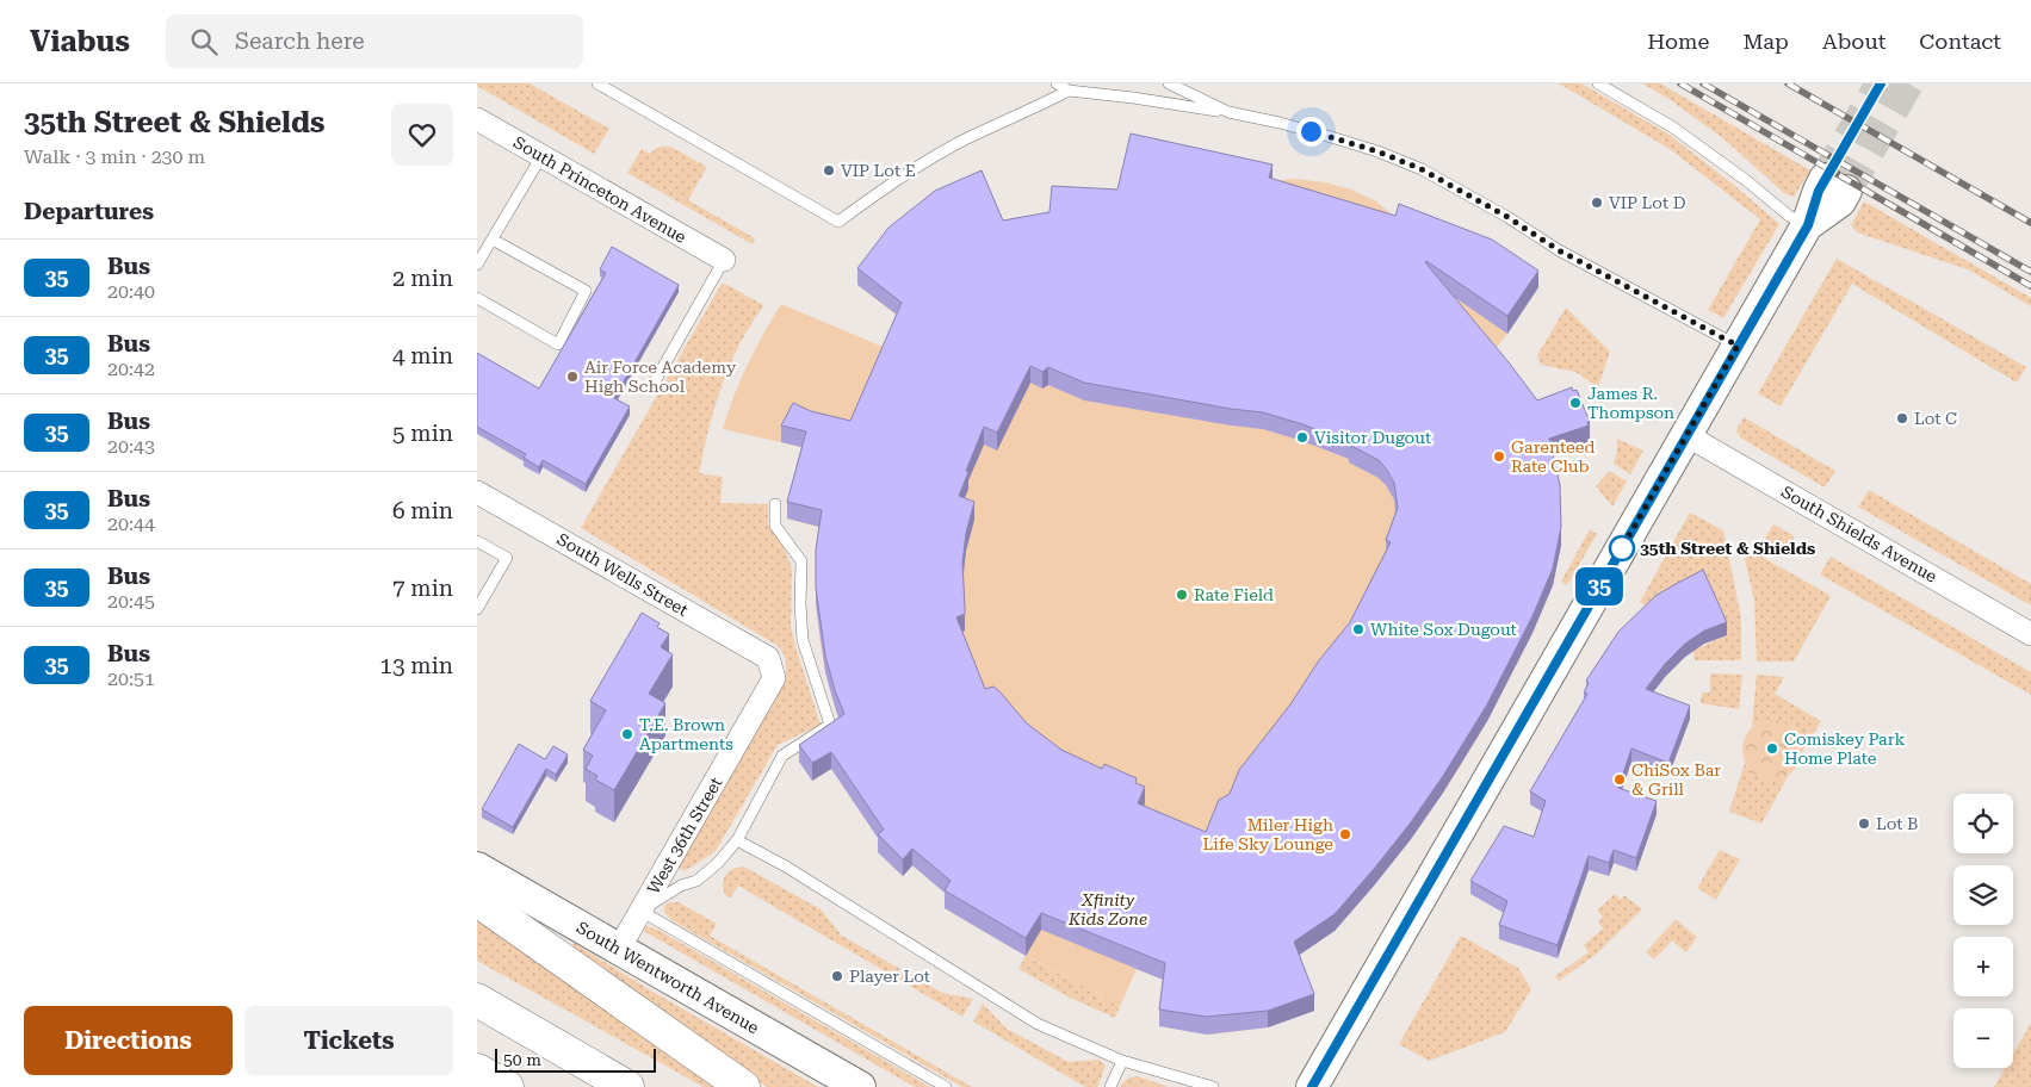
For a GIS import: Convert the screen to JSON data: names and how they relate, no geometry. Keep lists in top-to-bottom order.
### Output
{
  "streets": {
    "main road": ["South Wentworth Avenue"],
    "street": [
      "South Princeton Avenue",
      "South Shields Avenue",
      "South Wells Street",
      "West 36th Street"
    ]
  },
  "crossings": [
    ["South Wells Street", "West 36th Street"],
    ["West 36th Street", "South Wentworth Avenue"]
  ],
  "parks": ["Xfinity Kids Zone"],
  "places": [
    "VIP Lot E",
    "VIP Lot D",
    "Air Force Academy High School",
    "James R. Thompson",
    "Lot C",
    "Visitor Dugout",
    "Garenteed Rate Club",
    "35th Street & Shields",
    "Rate Field",
    "White Sox Dugout",
    "T.E. Brown Apartments",
    "Comiskey Park Home Plate",
    "ChiSox Bar & Grill",
    "Lot B",
    "Miler High Life Sky Lounge",
    "Player Lot"
  ],
  "lines": ["bus line 35"],
  "scale_bar": "50 m",
  "page": {
    "header": "Viabus",
    "search": "Search here",
    "nav": [
      "Home",
      "Map",
      "About",
      "Contact"
    ],
    "heading": [
      ["35th Street & Shields", "Walk · 3 min · 230 m"],
      "Departures"
    ],
    "on_map": "35",
    "list": [
      {
        "mark": "35",
        "name": "Bus",
        "note": "20:40",
        "value": "2 min"
      },
      {
        "mark": "35",
        "name": "Bus",
        "note": "20:42",
        "value": "4 min"
      },
      {
        "mark": "35",
        "name": "Bus",
        "note": "20:43",
        "value": "5 min"
      },
      {
        "mark": "35",
        "name": "Bus",
        "note": "20:44",
        "value": "6 min"
      },
      {
        "mark": "35",
        "name": "Bus",
        "note": "20:45",
        "value": "7 min"
      },
      {
        "mark": "35",
        "name": "Bus",
        "note": "20:51",
        "value": "13 min"
      }
    ],
    "map_buttons": ["+", "−"],
    "buttons": ["Directions", "Tickets"],
    "scale": "50 m"
  }
}
